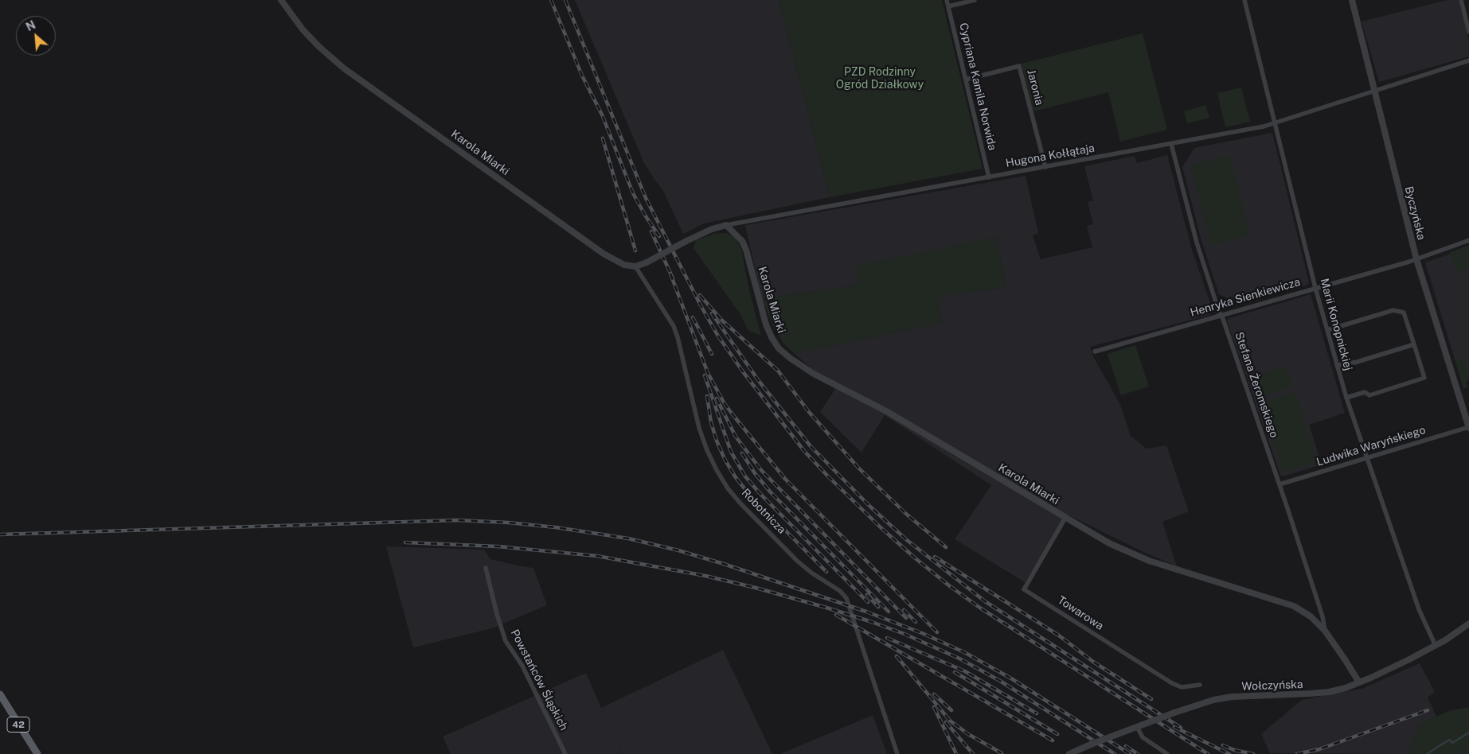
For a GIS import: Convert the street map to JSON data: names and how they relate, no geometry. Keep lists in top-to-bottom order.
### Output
{
  "streets": {
    "main road": ["42"],
    "street": [
      "Cypriana Kamila Norwida",
      "Jaronia",
      "Karola Miarki",
      "Hugona Kołłątaja",
      "Byczyńska",
      "Henryka Sienkiewicza",
      "Marii Konopnickiej",
      "Stefana Żeromskiego",
      "Ludwika Waryńskiego",
      "Robotnicza",
      "Towarowa",
      "Powstańców Śląskich",
      "Wołczyńska"
    ]
  },
  "crossings": [
    ["Cypriana Kamila Norwida", "Jaronia"],
    ["Cypriana Kamila Norwida", "Hugona Kołłątaja"],
    ["Jaronia", "Hugona Kołłątaja"],
    ["Karola Miarki", "Hugona Kołłątaja"],
    ["Karola Miarki", "Stefana Żeromskiego"],
    ["Karola Miarki", "Robotnicza"],
    ["Karola Miarki", "Towarowa"],
    ["Karola Miarki", "Wołczyńska"],
    ["Hugona Kołłątaja", "Byczyńska"],
    ["Hugona Kołłątaja", "Marii Konopnickiej"],
    ["Hugona Kołłątaja", "Stefana Żeromskiego"],
    ["Byczyńska", "Henryka Sienkiewicza"],
    ["Byczyńska", "Ludwika Waryńskiego"],
    ["Henryka Sienkiewicza", "Marii Konopnickiej"],
    ["Henryka Sienkiewicza", "Stefana Żeromskiego"],
    ["Marii Konopnickiej", "Ludwika Waryńskiego"],
    ["Marii Konopnickiej", "Wołczyńska"],
    ["Stefana Żeromskiego", "Ludwika Waryńskiego"]
  ],
  "parks": ["PZD Rodzinny Ogród Działkowy"],
  "north": "top left"
}
